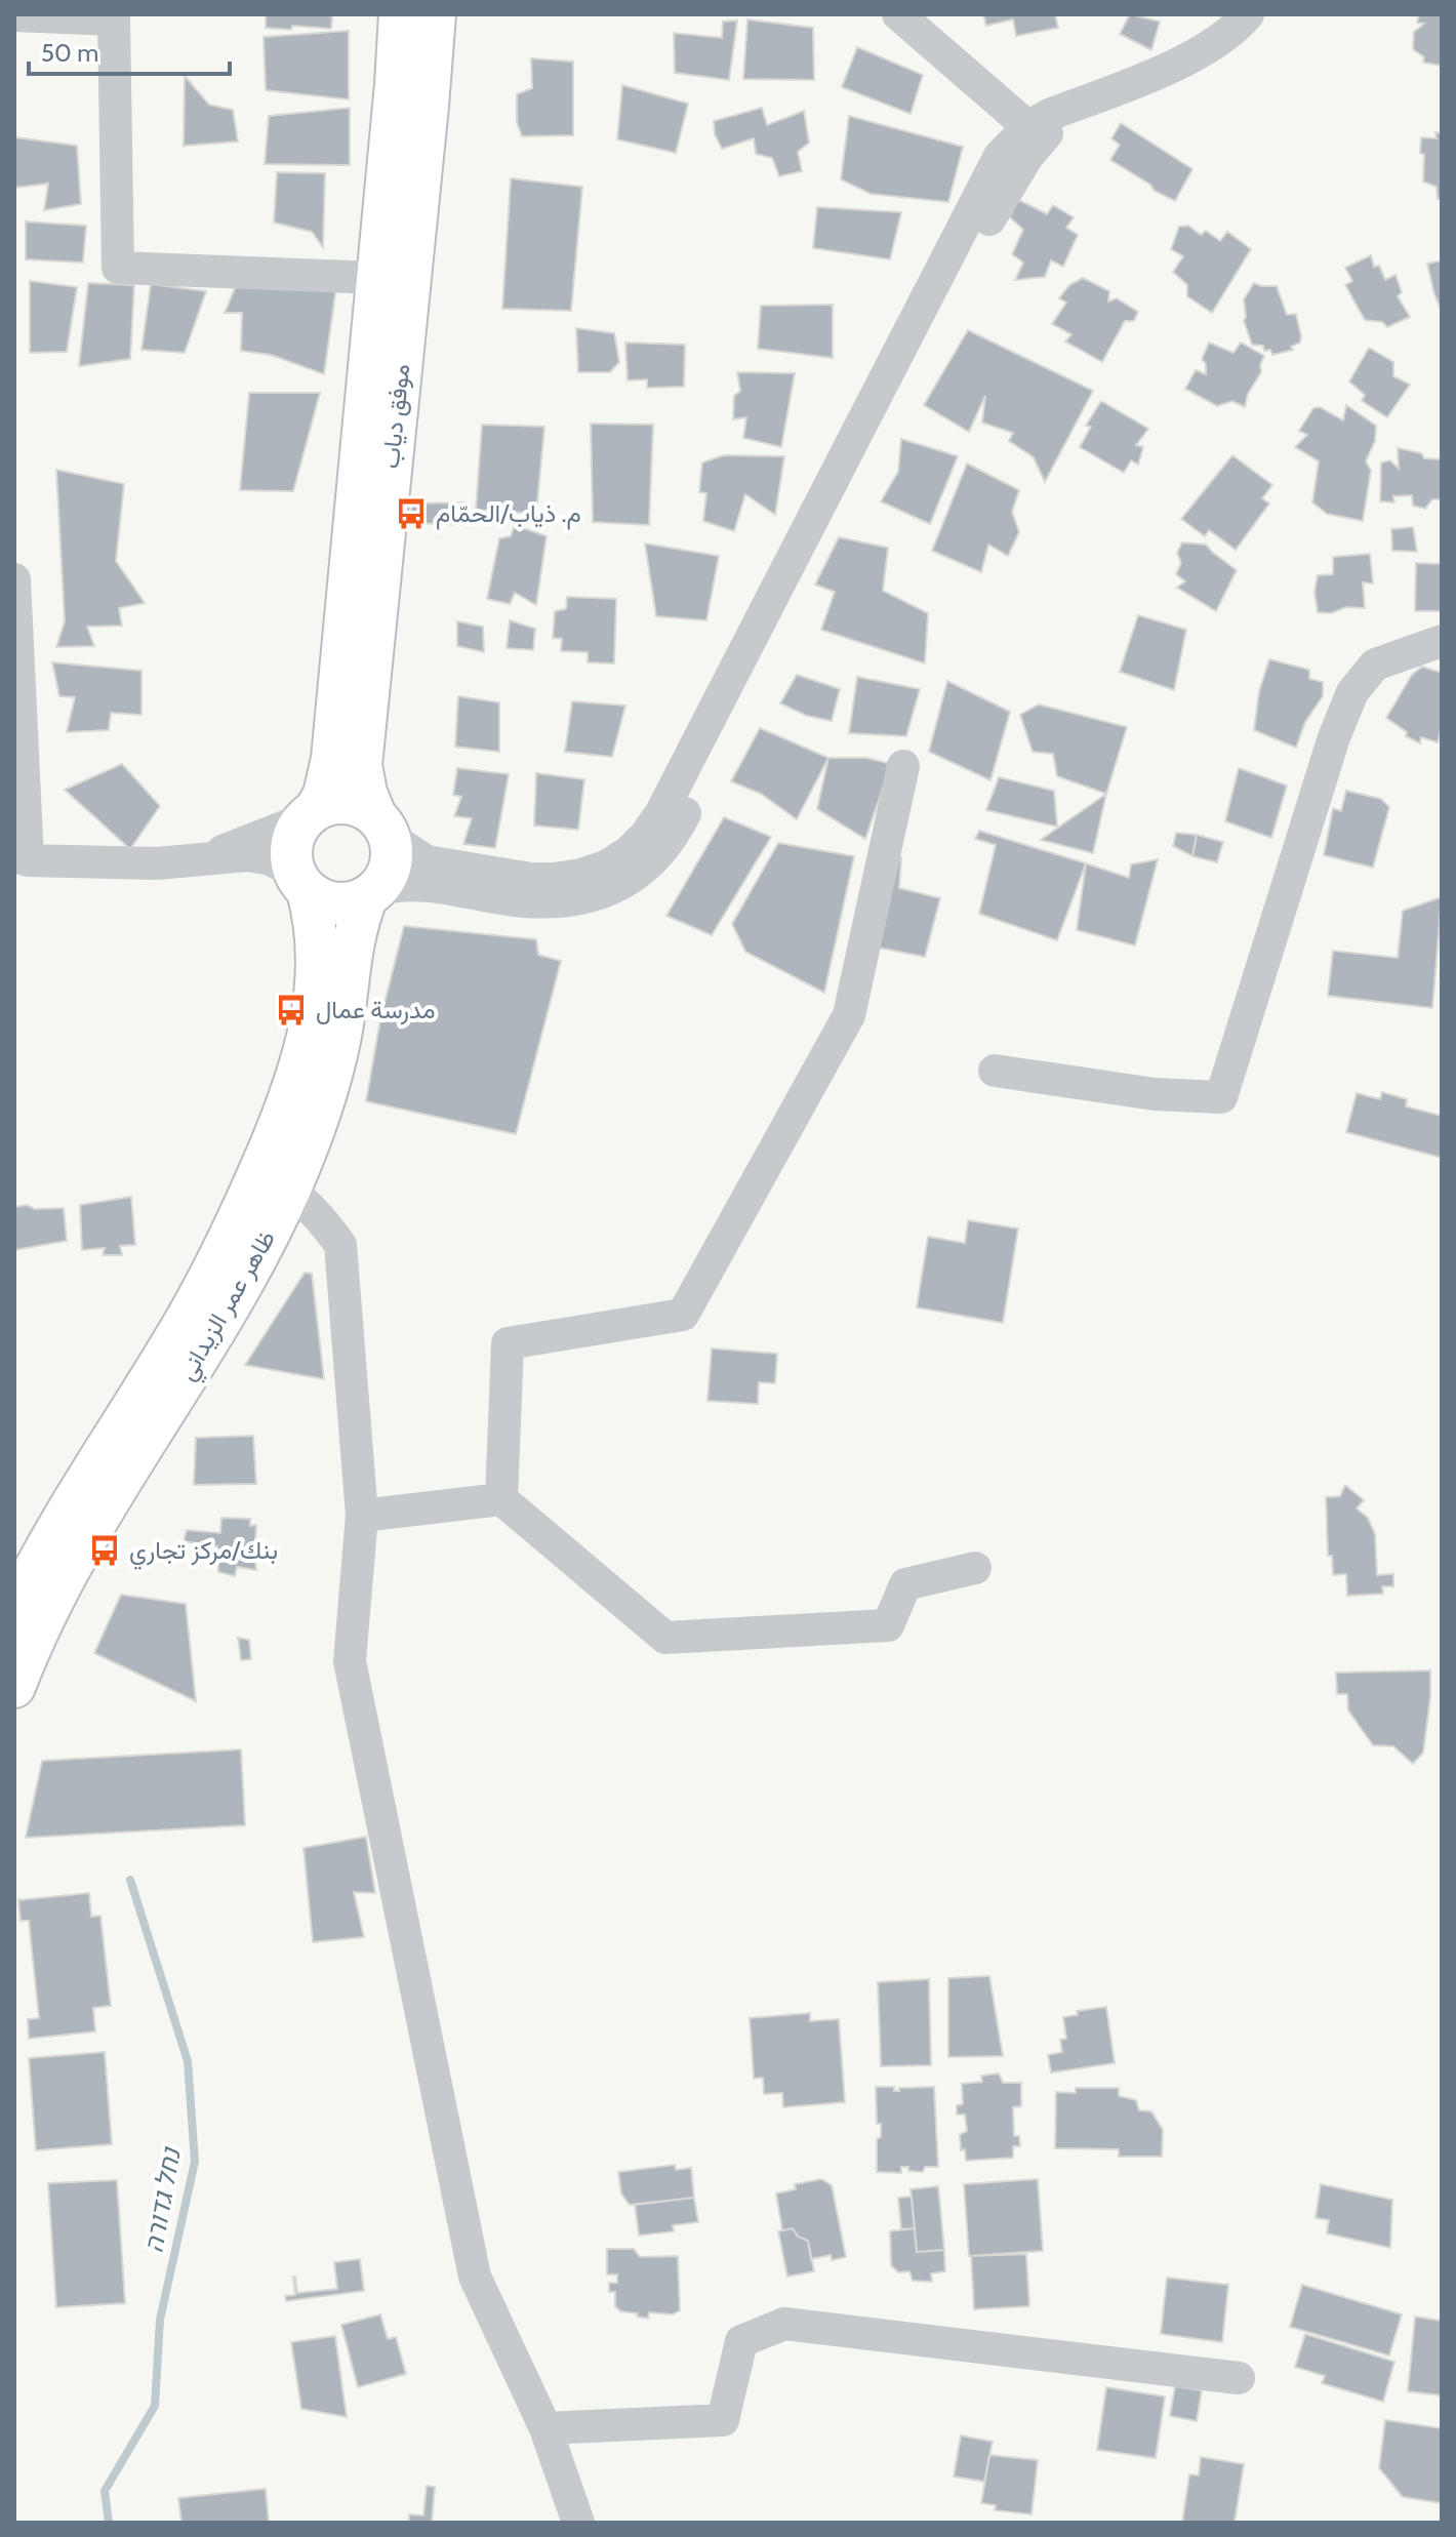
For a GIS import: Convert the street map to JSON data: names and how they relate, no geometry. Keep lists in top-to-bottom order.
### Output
{
  "streets": {
    "main road": ["موفق دياب", "ظاهر عمر الزيداني"]
  },
  "crossings": [
    ["موفق دياب", "ظاهر عمر الزيداني"]
  ],
  "water": ["נחל גדורה"],
  "places": {
    "bus stop": ["م. ذياب/الحمّام", "مدرسة عمال", "بنك/مركز تجاري"]
  },
  "scale_bar": "50 m"
}
